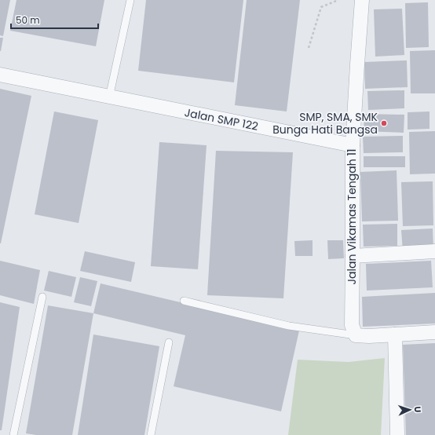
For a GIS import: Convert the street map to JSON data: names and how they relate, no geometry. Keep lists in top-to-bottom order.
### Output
{
  "streets": {
    "street": ["Jalan SMP 122", "Jalan Vikamas Tengah 11"]
  },
  "crossings": [
    ["Jalan SMP 122", "Jalan Vikamas Tengah 11"]
  ],
  "places": ["SMP, SMA, SMK Bunga Hati Bangsa"],
  "scale_bar": "50 m",
  "north": "right"
}
